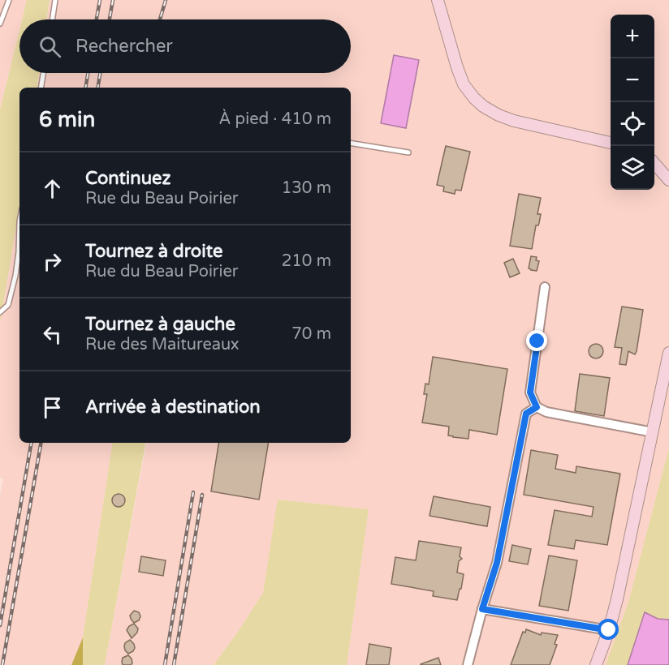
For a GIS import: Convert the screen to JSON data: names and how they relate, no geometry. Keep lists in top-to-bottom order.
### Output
{
  "page": {
    "map_buttons": ["+", "−"],
    "search": "Rechercher",
    "heading": ["6 min", "À pied · 410 m"],
    "list": [
      ["Continuez", "Rue du Beau Poirier", "130 m"],
      ["Tournez à droite", "Rue du Beau Poirier", "210 m"],
      ["Tournez à gauche", "Rue des Maitureaux", "70 m"],
      "Arrivée à destination"
    ]
  }
}
